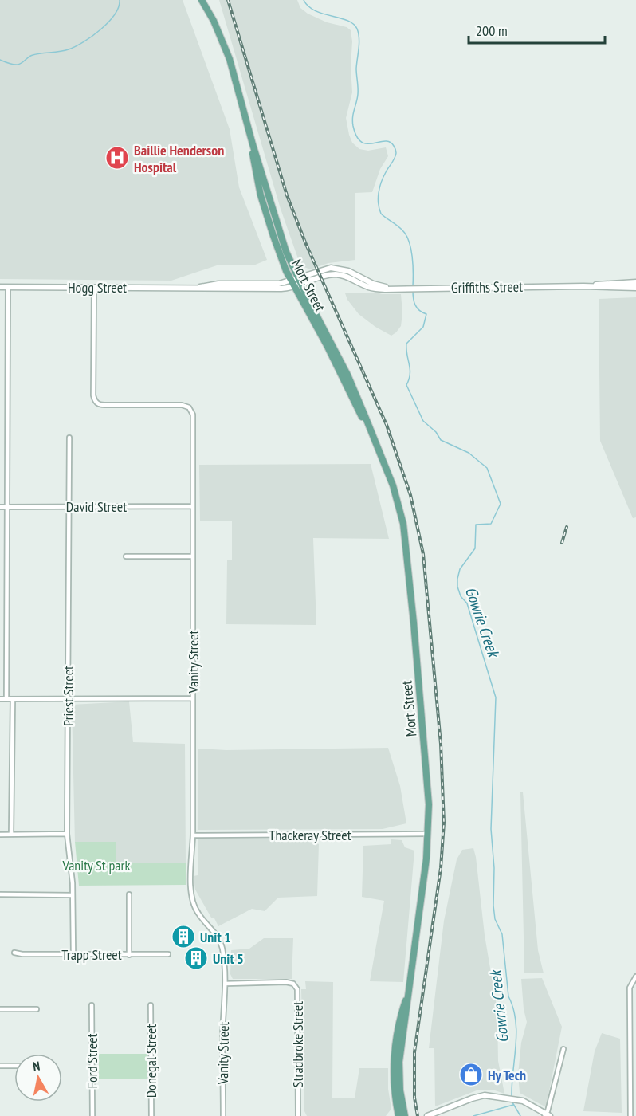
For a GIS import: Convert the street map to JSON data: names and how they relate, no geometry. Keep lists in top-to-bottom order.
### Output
{
  "streets": {
    "main road": ["Mort Street"],
    "street": [
      "Hogg Street",
      "Griffiths Street",
      "David Street",
      "Vanity Street",
      "Priest Street",
      "Thackeray Street",
      "Trapp Street",
      "Stradbroke Street",
      "Ford Street",
      "Donegal Street"
    ]
  },
  "crossings": [
    ["Mort Street", "Hogg Street"],
    ["Mort Street", "Griffiths Street"],
    ["Mort Street", "Thackeray Street"],
    ["Hogg Street", "Griffiths Street"],
    ["Hogg Street", "Vanity Street"],
    ["David Street", "Vanity Street"],
    ["David Street", "Priest Street"],
    ["Vanity Street", "Thackeray Street"],
    ["Vanity Street", "Stradbroke Street"],
    ["Priest Street", "Trapp Street"]
  ],
  "water": ["Gowrie Creek"],
  "parks": ["Vanity St park"],
  "places": {
    "hospital": ["Baillie Henderson Hospital"],
    "building": ["Unit 1", "Unit 5"],
    "shop": ["Hy Tech"]
  },
  "scale_bar": "200 m",
  "north": "top"
}
